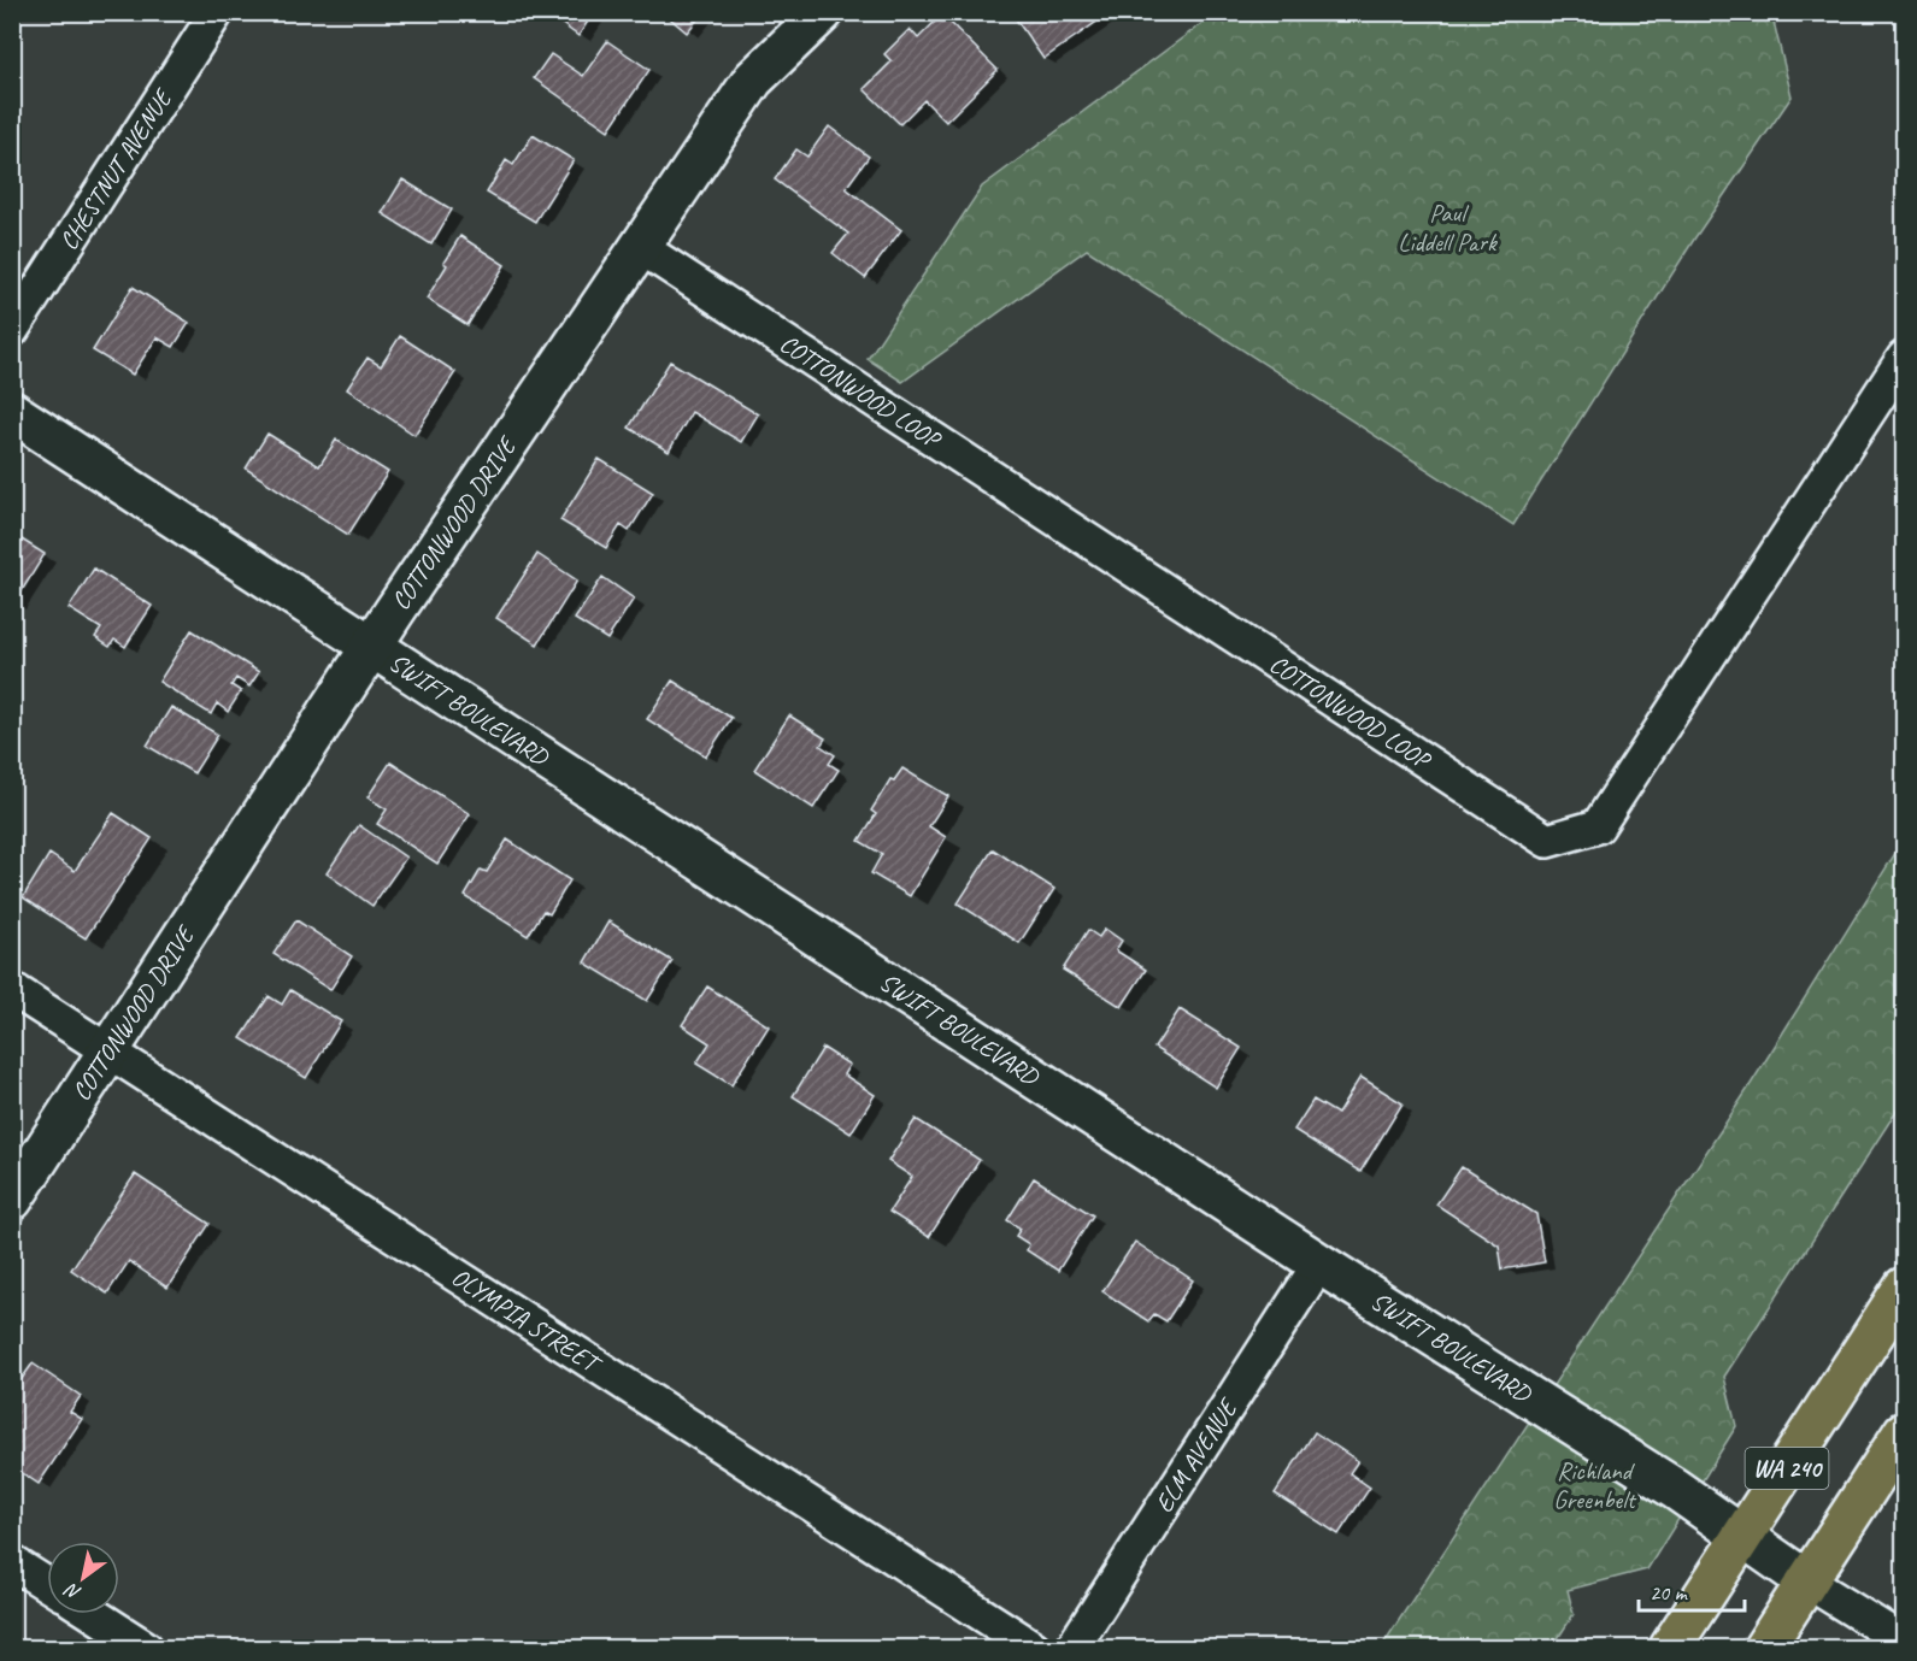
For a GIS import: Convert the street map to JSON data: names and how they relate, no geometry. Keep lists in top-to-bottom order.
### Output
{
  "streets": {
    "highway": ["WA 240"],
    "main road": ["COTTONWOOD DRIVE", "SWIFT BOULEVARD"],
    "street": [
      "CHESTNUT AVENUE",
      "COTTONWOOD LOOP",
      "OLYMPIA STREET",
      "ELM AVENUE"
    ]
  },
  "crossings": [
    ["COTTONWOOD LOOP", "COTTONWOOD DRIVE"],
    ["COTTONWOOD DRIVE", "SWIFT BOULEVARD"],
    ["COTTONWOOD DRIVE", "OLYMPIA STREET"],
    ["SWIFT BOULEVARD", "ELM AVENUE"],
    ["SWIFT BOULEVARD", "WA 240"]
  ],
  "parks": ["Paul Liddell Park", "Richland Greenbelt"],
  "scale_bar": "20 m",
  "north": "bottom left"
}
